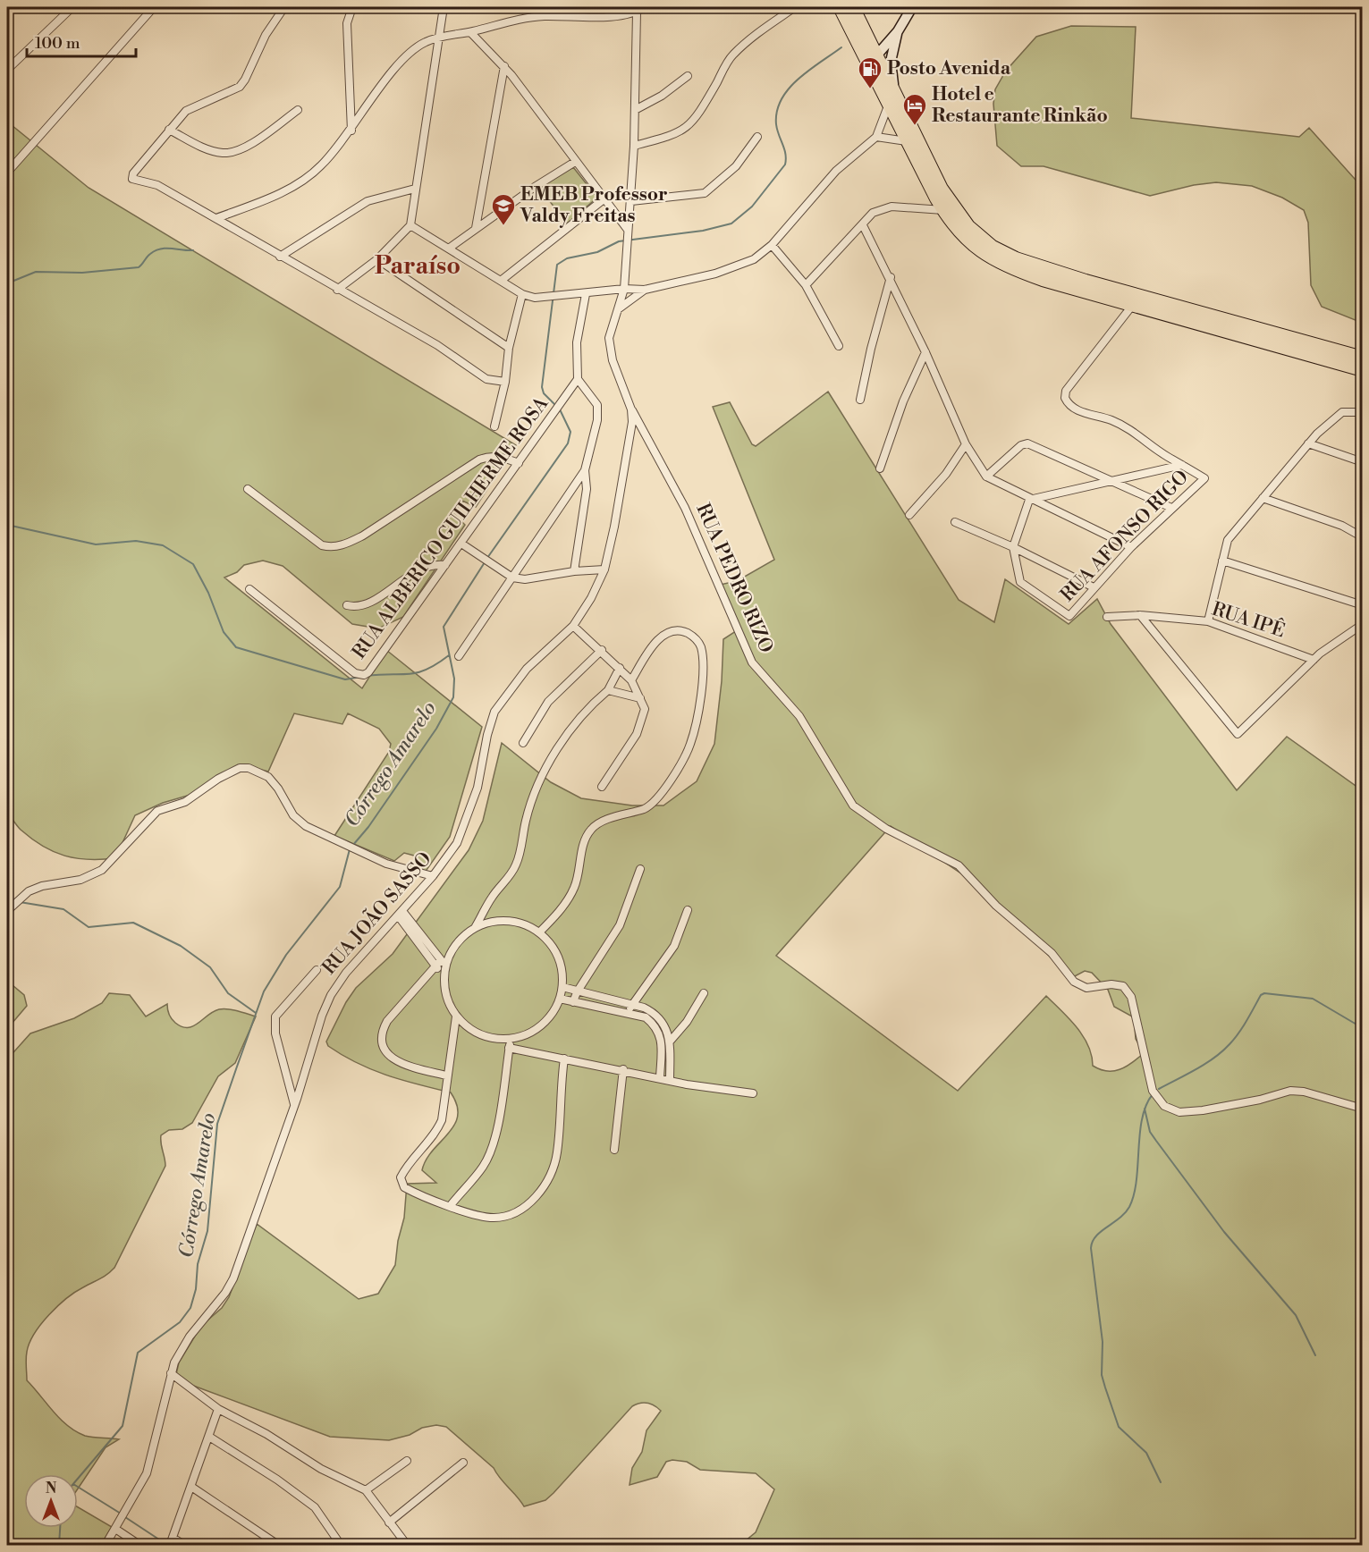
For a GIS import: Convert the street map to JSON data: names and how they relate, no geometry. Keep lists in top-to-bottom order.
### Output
{
  "streets": {
    "street": [
      "RUA ALBERICO GUILHERME ROSA",
      "RUA AFONSO RIGO",
      "RUA PEDRO RIZO",
      "RUA IPÊ",
      "RUA JOÃO SASSO"
    ]
  },
  "crossings": [
    ["RUA PEDRO RIZO", "RUA JOÃO SASSO"]
  ],
  "districts": ["Paraíso"],
  "water": ["Córrego Amarelo"],
  "places": {
    "fuel station": ["Posto Avenida"],
    "hotel": ["Hotel e Restaurante Rinkão"],
    "school or university": ["EMEB Professor Valdy Freitas"]
  },
  "scale_bar": "100 m",
  "north": "top"
}
